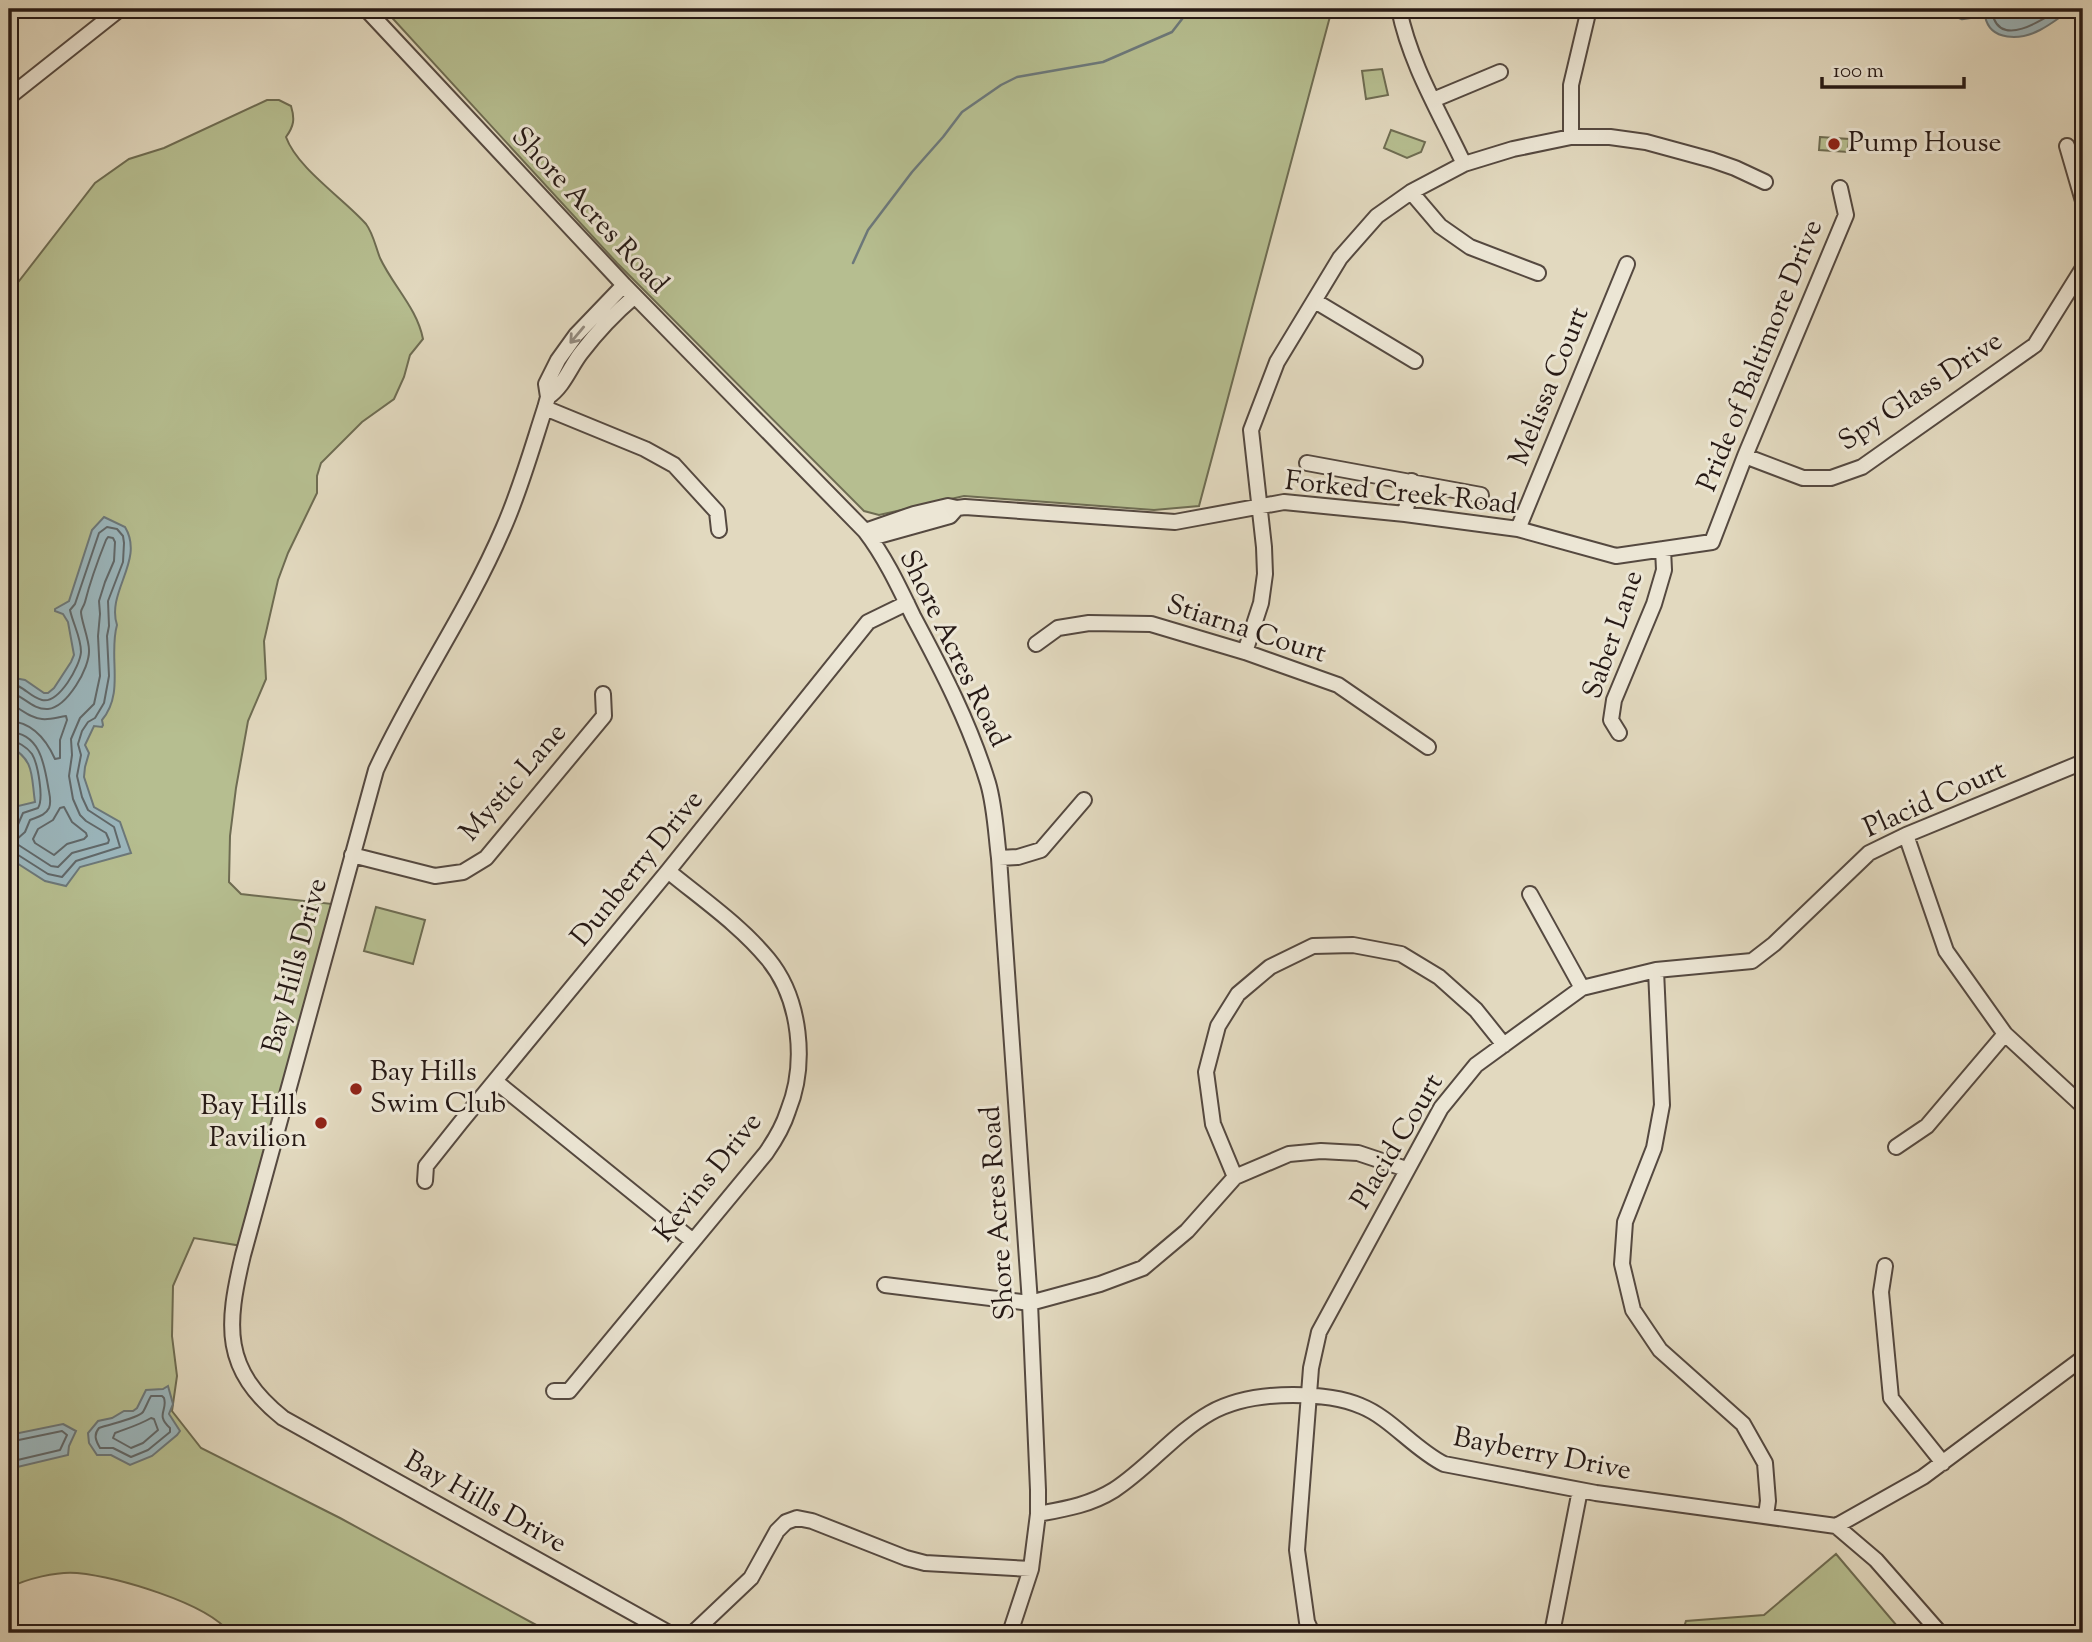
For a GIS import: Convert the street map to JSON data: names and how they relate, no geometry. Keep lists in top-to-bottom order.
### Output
{
  "streets": {
    "street": [
      "Shore Acres Road",
      "Pride of Baltimore Drive",
      "Melissa Court",
      "Spy Glass Drive",
      "Forked Creek Road",
      "Stiarna Court",
      "Saber Lane",
      "Mystic Lane",
      "Placid Court",
      "Dunberry Drive",
      "Bay Hills Drive",
      "Kevins Drive",
      "Bayberry Drive"
    ]
  },
  "crossings": [
    ["Shore Acres Road", "Forked Creek Road"],
    ["Shore Acres Road", "Dunberry Drive"],
    ["Shore Acres Road", "Bay Hills Drive"],
    ["Shore Acres Road", "Bayberry Drive"],
    ["Pride of Baltimore Drive", "Spy Glass Drive"],
    ["Pride of Baltimore Drive", "Forked Creek Road"],
    ["Melissa Court", "Forked Creek Road"],
    ["Forked Creek Road", "Saber Lane"],
    ["Mystic Lane", "Bay Hills Drive"],
    ["Placid Court", "Bayberry Drive"],
    ["Dunberry Drive", "Kevins Drive"]
  ],
  "places": ["Pump House", "Bay Hills Swim Club", "Bay Hills Pavilion"],
  "scale_bar": "100 m"
}
